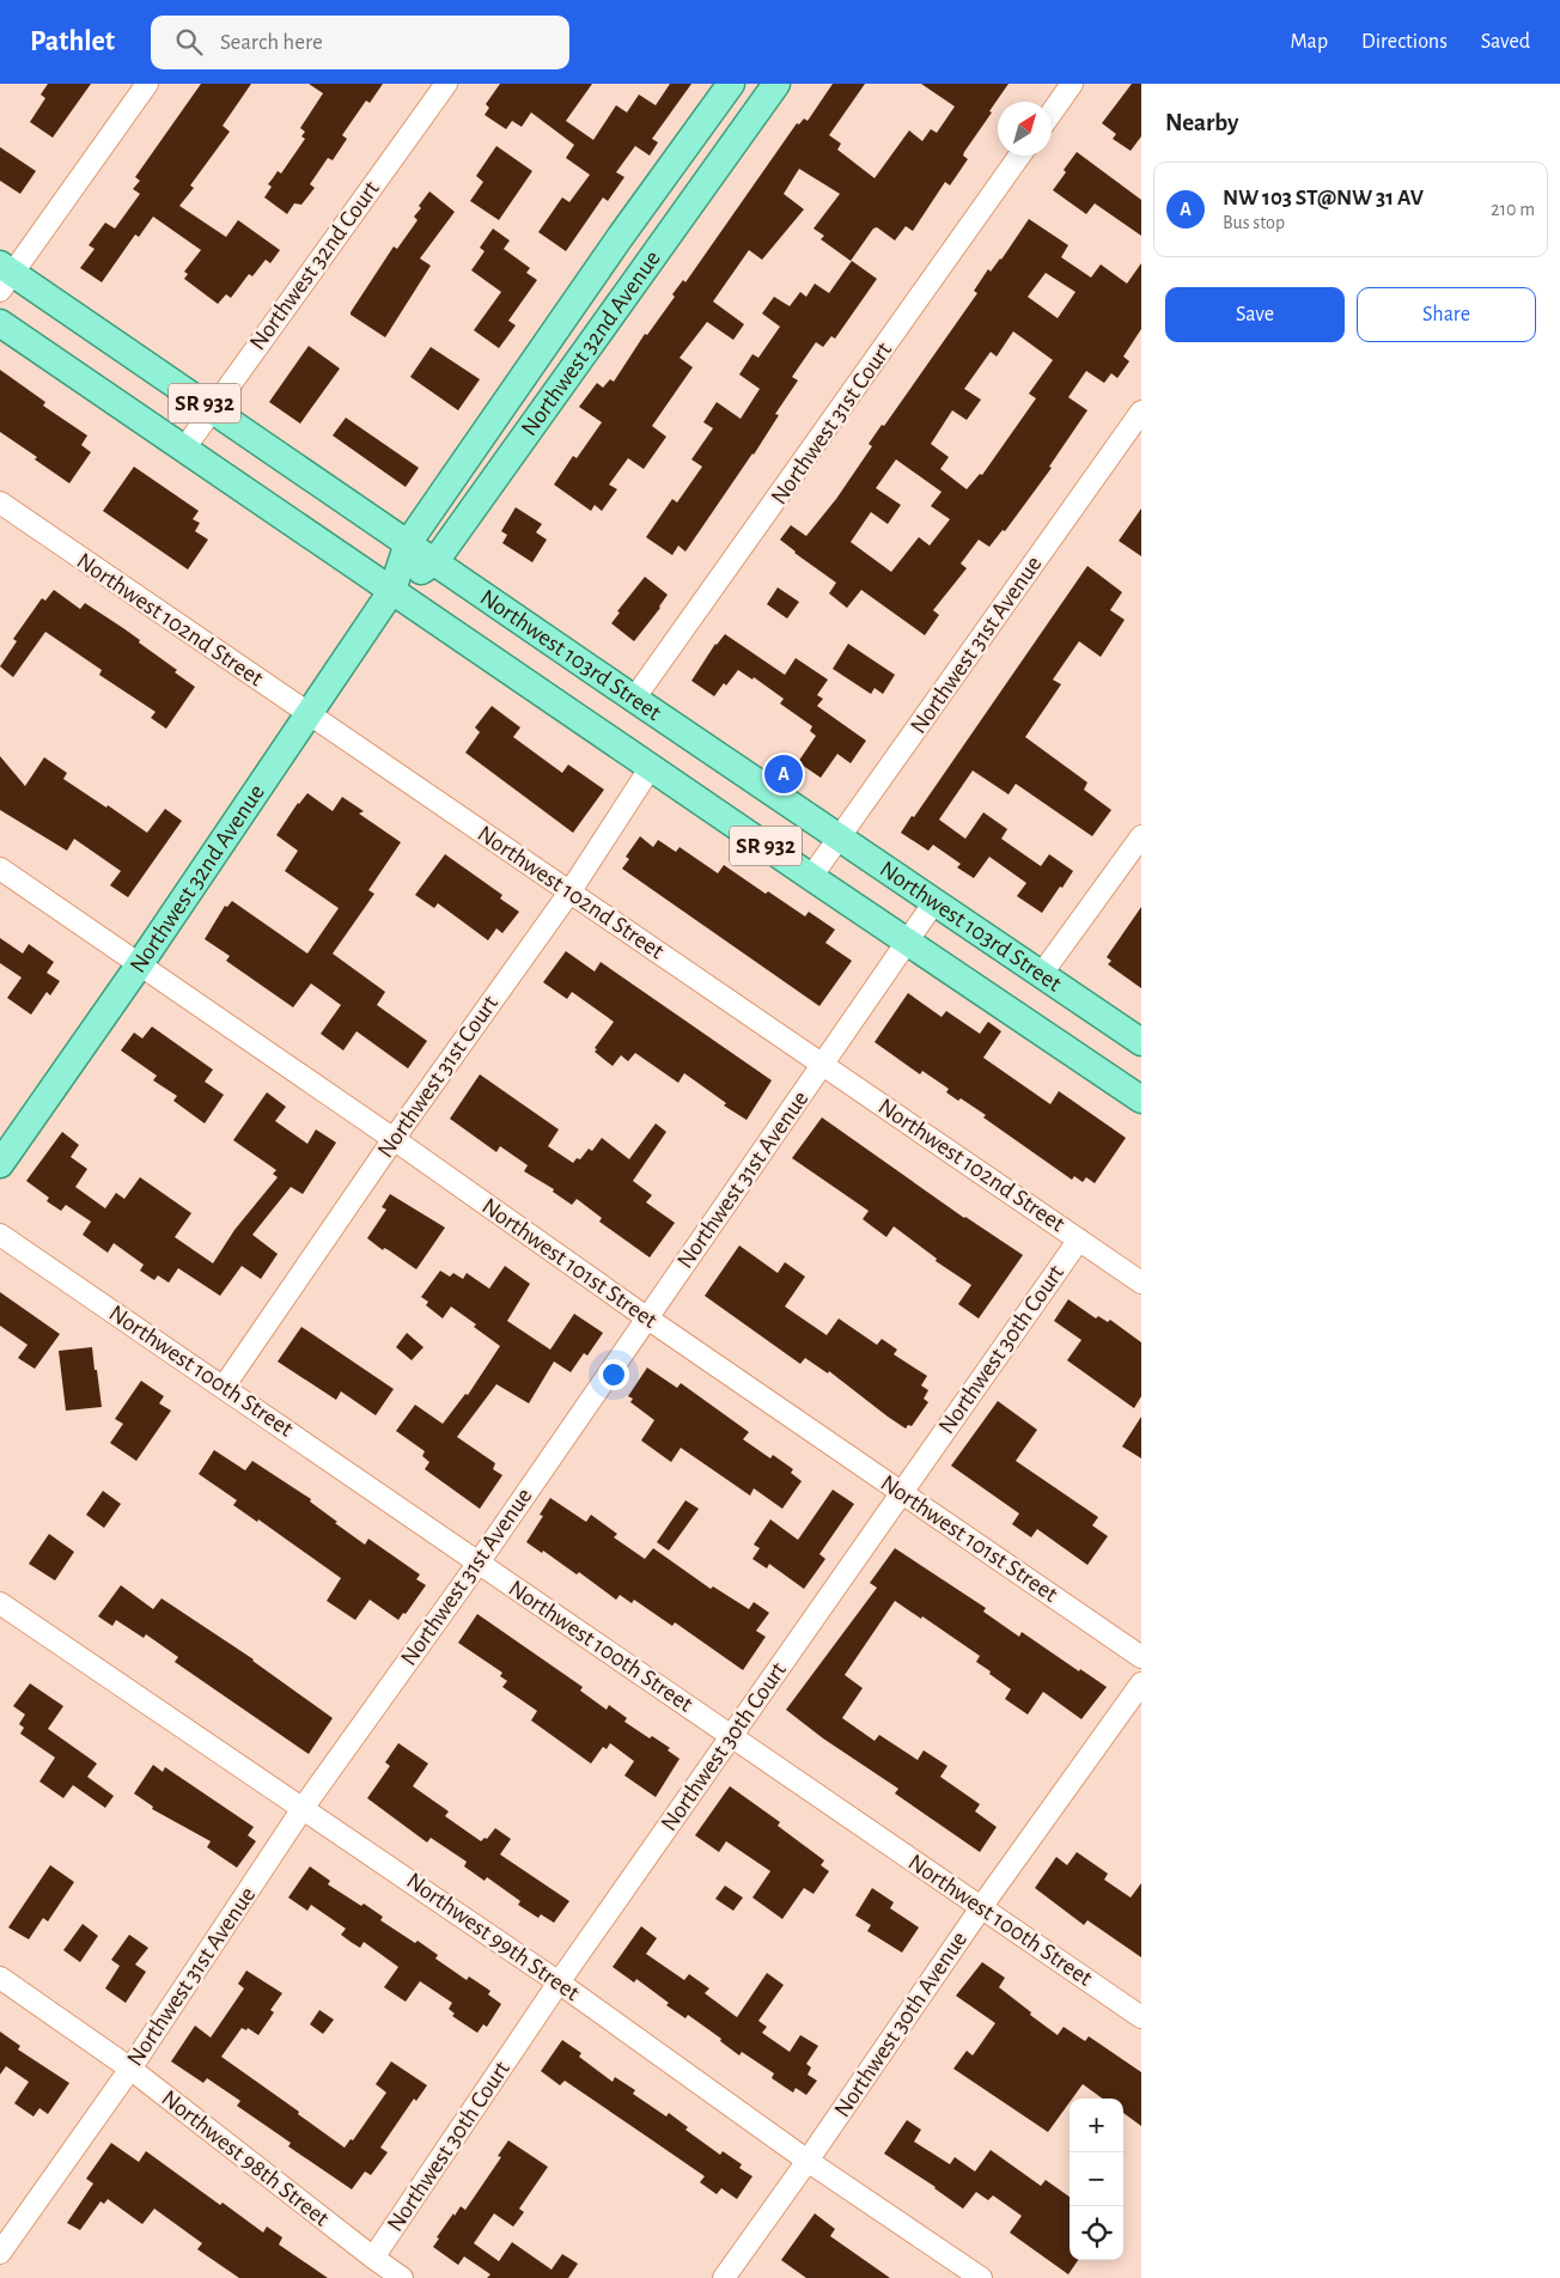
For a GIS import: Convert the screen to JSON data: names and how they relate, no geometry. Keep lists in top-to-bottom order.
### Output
{
  "streets": {
    "main road": ["Northwest 32nd Avenue", "SR 932", "Northwest 103rd Street"],
    "street": [
      "Northwest 32nd Court",
      "Northwest 31st Court",
      "Northwest 102nd Street",
      "Northwest 31st Avenue",
      "Northwest 101st Street",
      "Northwest 30th Court",
      "Northwest 100th Street",
      "Northwest 99th Street",
      "Northwest 30th Avenue",
      "Northwest 98th Street"
    ]
  },
  "crossings": [
    ["Northwest 32nd Court", "Northwest 103rd Street"],
    ["Northwest 32nd Avenue", "Northwest 102nd Street"],
    ["Northwest 32nd Avenue", "Northwest 103rd Street"],
    ["Northwest 32nd Avenue", "Northwest 101st Street"],
    ["Northwest 31st Court", "Northwest 102nd Street"],
    ["Northwest 31st Court", "Northwest 103rd Street"],
    ["Northwest 31st Court", "Northwest 101st Street"],
    ["Northwest 31st Court", "Northwest 100th Street"],
    ["Northwest 102nd Street", "Northwest 31st Avenue"],
    ["Northwest 102nd Street", "Northwest 30th Court"],
    ["Northwest 31st Avenue", "Northwest 103rd Street"],
    ["Northwest 31st Avenue", "Northwest 101st Street"],
    ["Northwest 31st Avenue", "Northwest 100th Street"],
    ["Northwest 31st Avenue", "Northwest 99th Street"],
    ["Northwest 31st Avenue", "Northwest 98th Street"],
    ["Northwest 101st Street", "Northwest 30th Court"],
    ["Northwest 30th Court", "Northwest 100th Street"],
    ["Northwest 30th Court", "Northwest 99th Street"],
    ["Northwest 30th Court", "Northwest 98th Street"],
    ["Northwest 100th Street", "Northwest 30th Avenue"],
    ["Northwest 99th Street", "Northwest 30th Avenue"]
  ],
  "north": "top right",
  "page": {
    "header": "Pathlet",
    "search": "Search here",
    "nav": ["Map", "Directions", "Saved"],
    "heading": "Nearby",
    "list": [
      {
        "mark": "A",
        "name": "NW 103 ST@NW 31 AV",
        "note": "Bus stop",
        "value": "210 m"
      }
    ],
    "buttons": ["Save", "Share"],
    "pins": "A",
    "map_buttons": ["+", "−"]
  }
}
